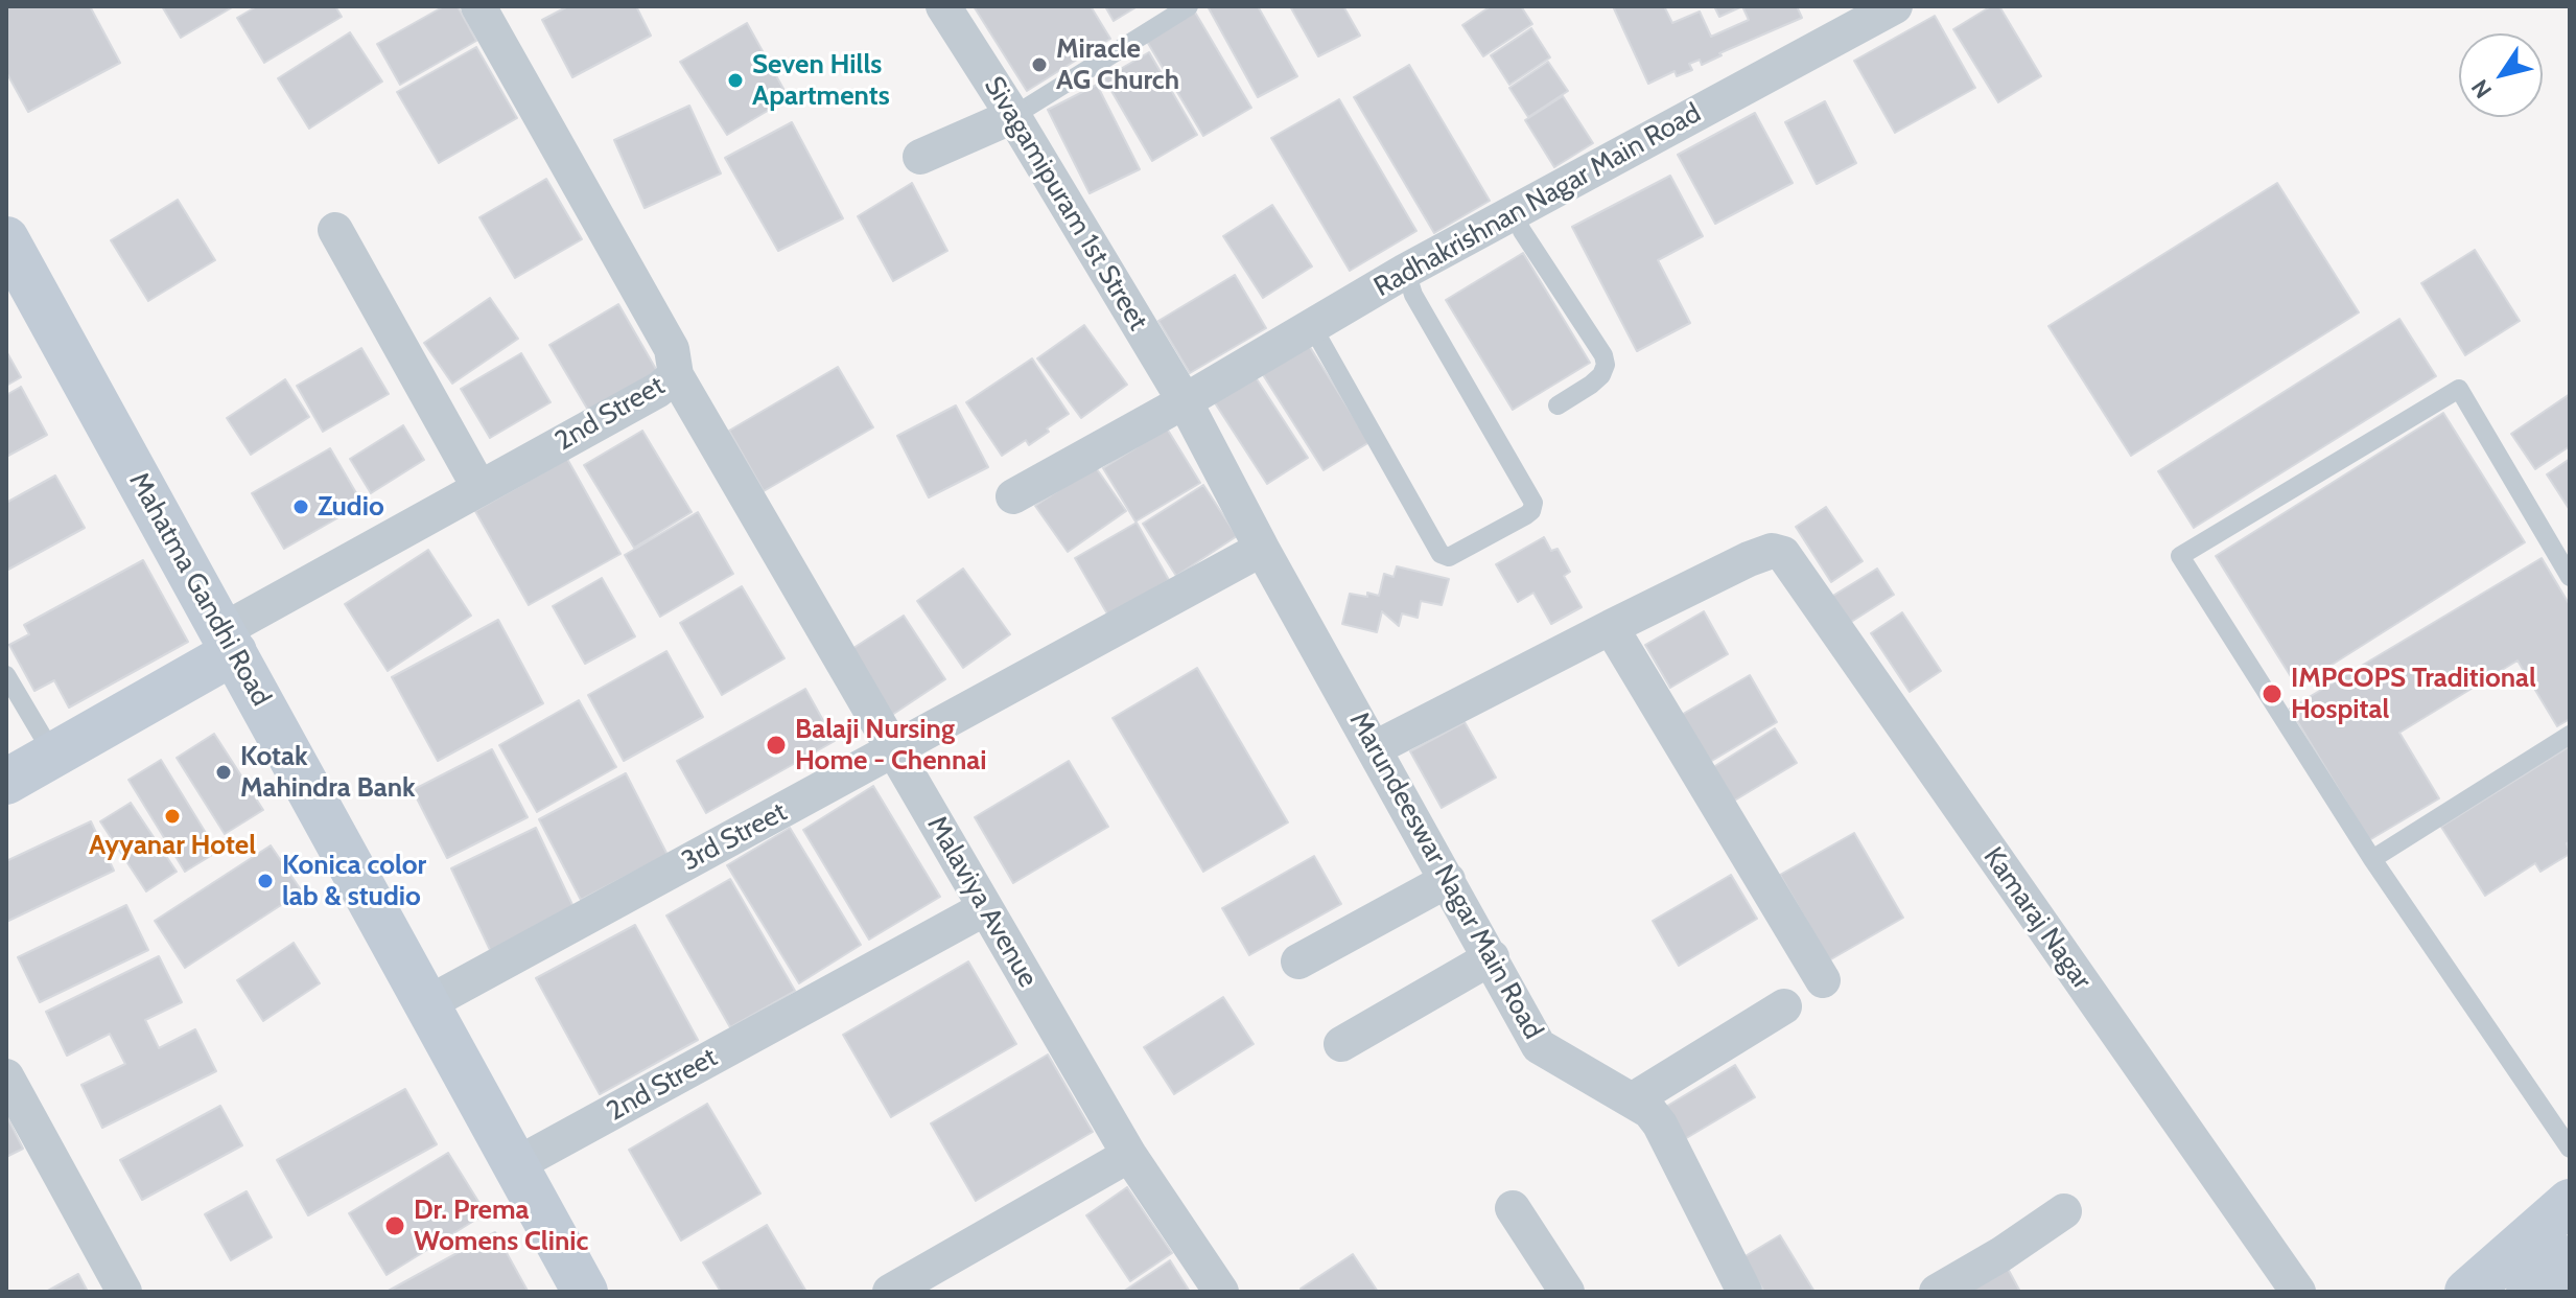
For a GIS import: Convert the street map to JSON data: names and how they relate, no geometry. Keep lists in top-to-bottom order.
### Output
{
  "streets": {
    "main road": ["Mahatma Gandhi Road"],
    "street": [
      "Radhakrishnan Nagar Main Road",
      "Sivagamipuram 1st Street",
      "2nd Street",
      "3rd Street",
      "Marundeeswar Nagar Main Road",
      "Malaviya Avenue",
      "Kamaraj Nagar"
    ]
  },
  "crossings": [
    ["Radhakrishnan Nagar Main Road", "Sivagamipuram 1st Street"],
    ["Sivagamipuram 1st Street", "3rd Street"],
    ["Sivagamipuram 1st Street", "Marundeeswar Nagar Main Road"],
    ["2nd Street", "Mahatma Gandhi Road"],
    ["2nd Street", "Malaviya Avenue"],
    ["Mahatma Gandhi Road", "3rd Street"],
    ["3rd Street", "Marundeeswar Nagar Main Road"],
    ["3rd Street", "Malaviya Avenue"]
  ],
  "places": [
    "Miracle AG Church",
    "Seven Hills Apartments",
    "Zudio",
    "IMPCOPS Traditional Hospital",
    "Balaji Nursing Home - Chennai",
    "Kotak Mahindra Bank",
    "Ayyanar Hotel",
    "Konica color lab & studio",
    "Dr. Prema Womens Clinic"
  ],
  "north": "bottom left"
}
